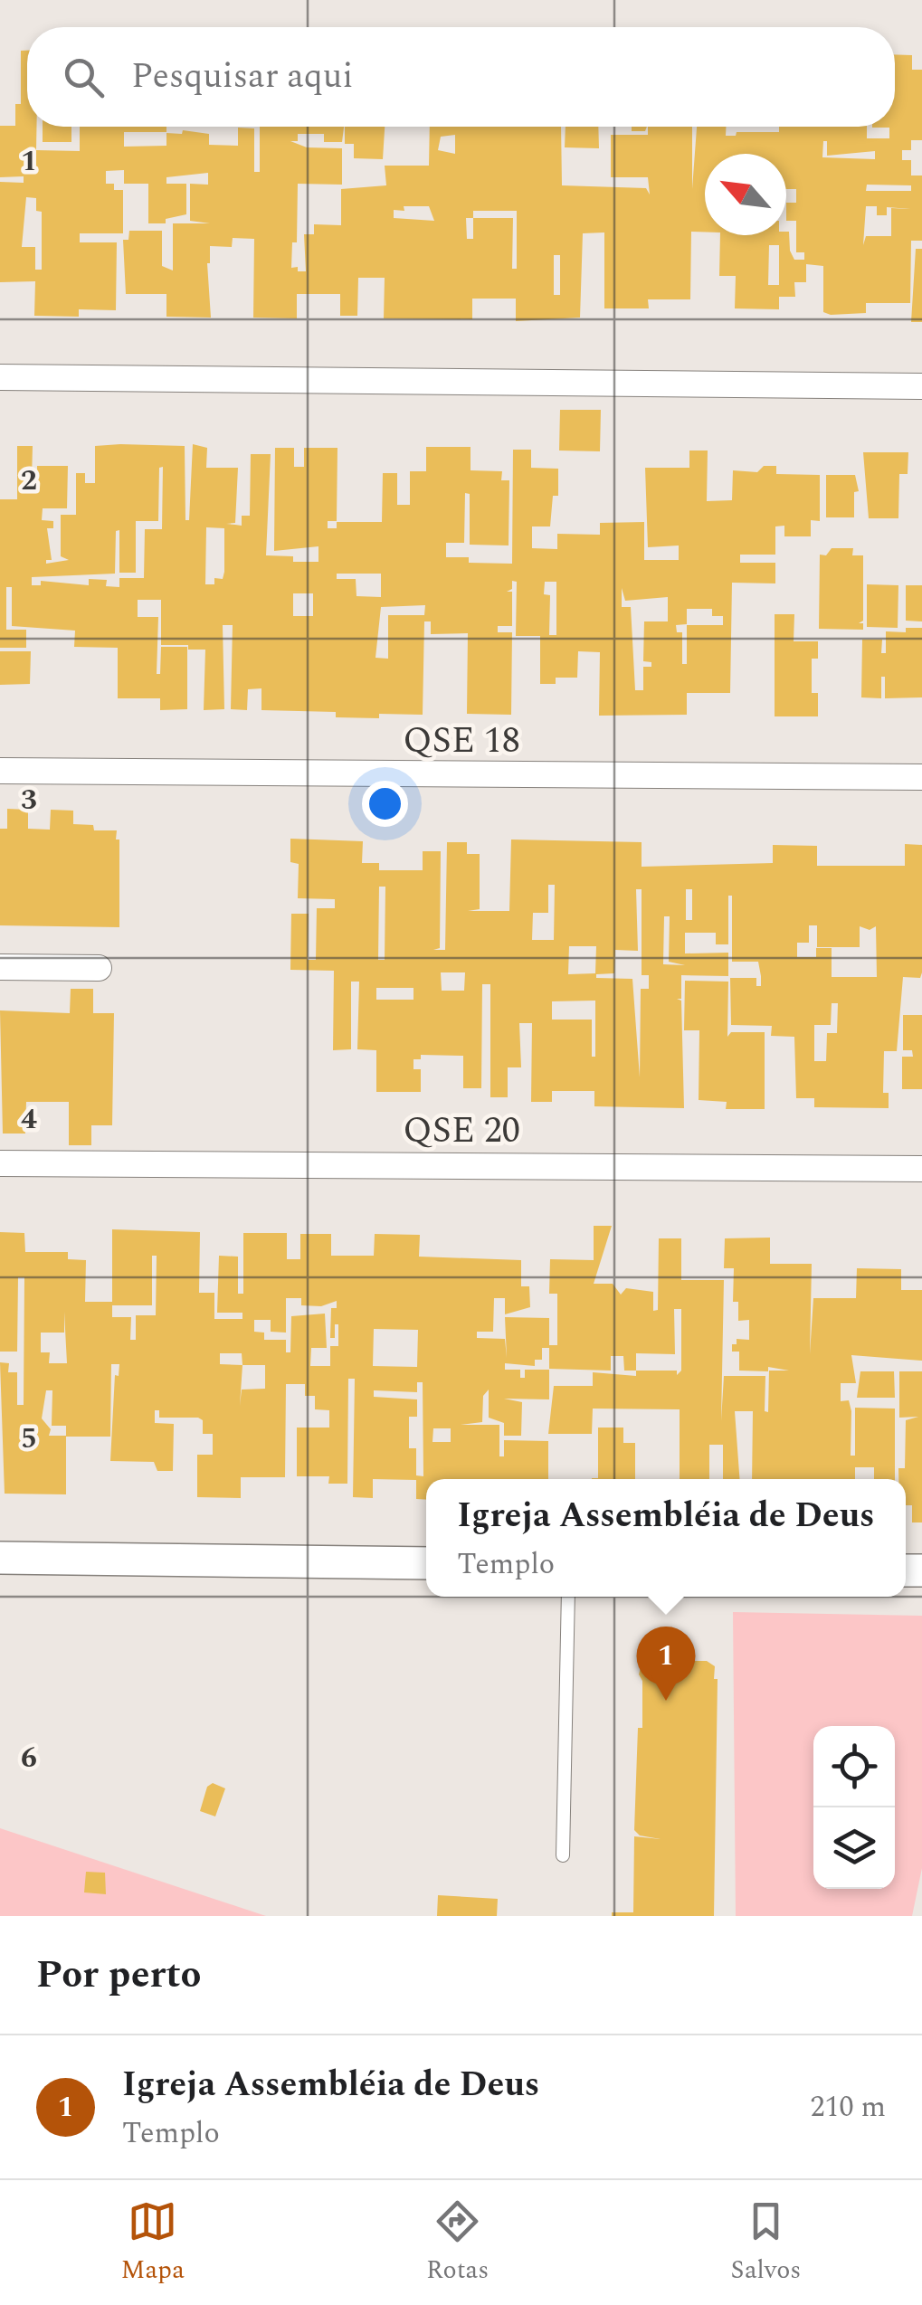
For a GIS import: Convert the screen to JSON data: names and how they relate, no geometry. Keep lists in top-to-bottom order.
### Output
{
  "streets": {
    "street": ["QSE 18", "QSE 20"]
  },
  "north": "top left",
  "page": {
    "search": "Pesquisar aqui",
    "popup": ["Igreja Assembléia de Deus", "Templo"],
    "pins": "1",
    "heading": "Por perto",
    "list": [
      {
        "mark": "1",
        "name": "Igreja Assembléia de Deus",
        "note": "Templo",
        "value": "210 m"
      }
    ],
    "nav": ["Mapa", "Rotas", "Salvos"]
  },
  "grid": {
    "rows": [
      "1",
      "2",
      "3",
      "4",
      "5",
      "6"
    ]
  }
}
